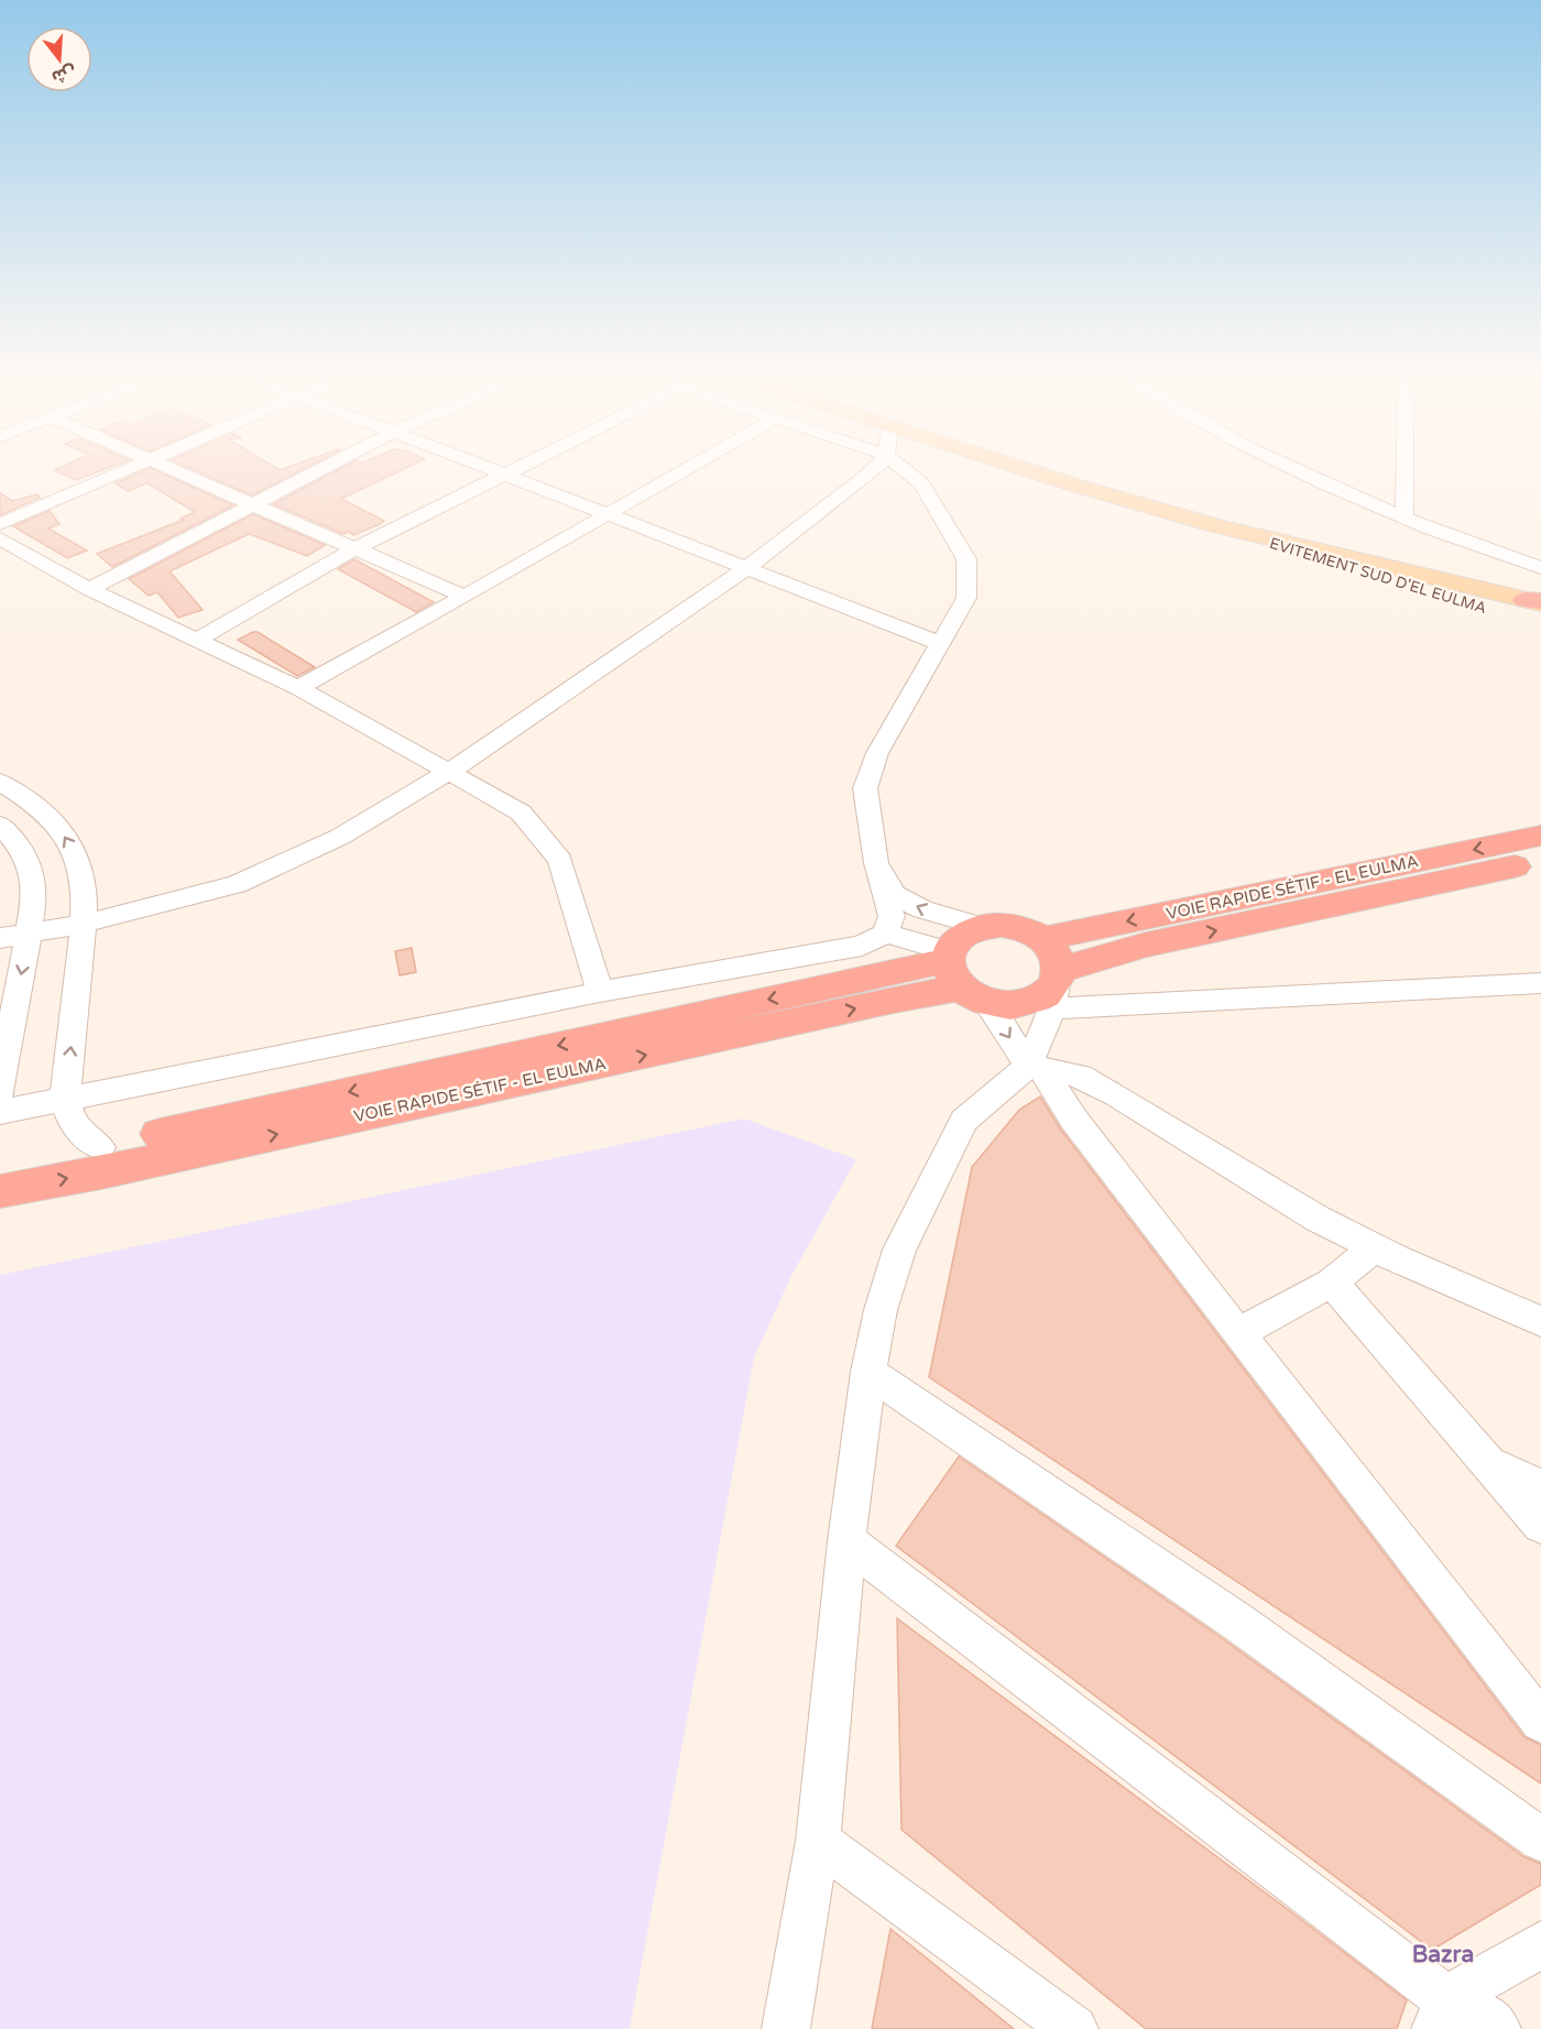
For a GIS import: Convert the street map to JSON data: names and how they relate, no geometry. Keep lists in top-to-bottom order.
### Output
{
  "streets": {
    "highway": ["VOIE RAPIDE SÉTIF - EL EULMA"],
    "main road": ["EVITEMENT SUD D'EL EULMA"]
  },
  "districts": ["Bazra"],
  "north": "bottom"
}
